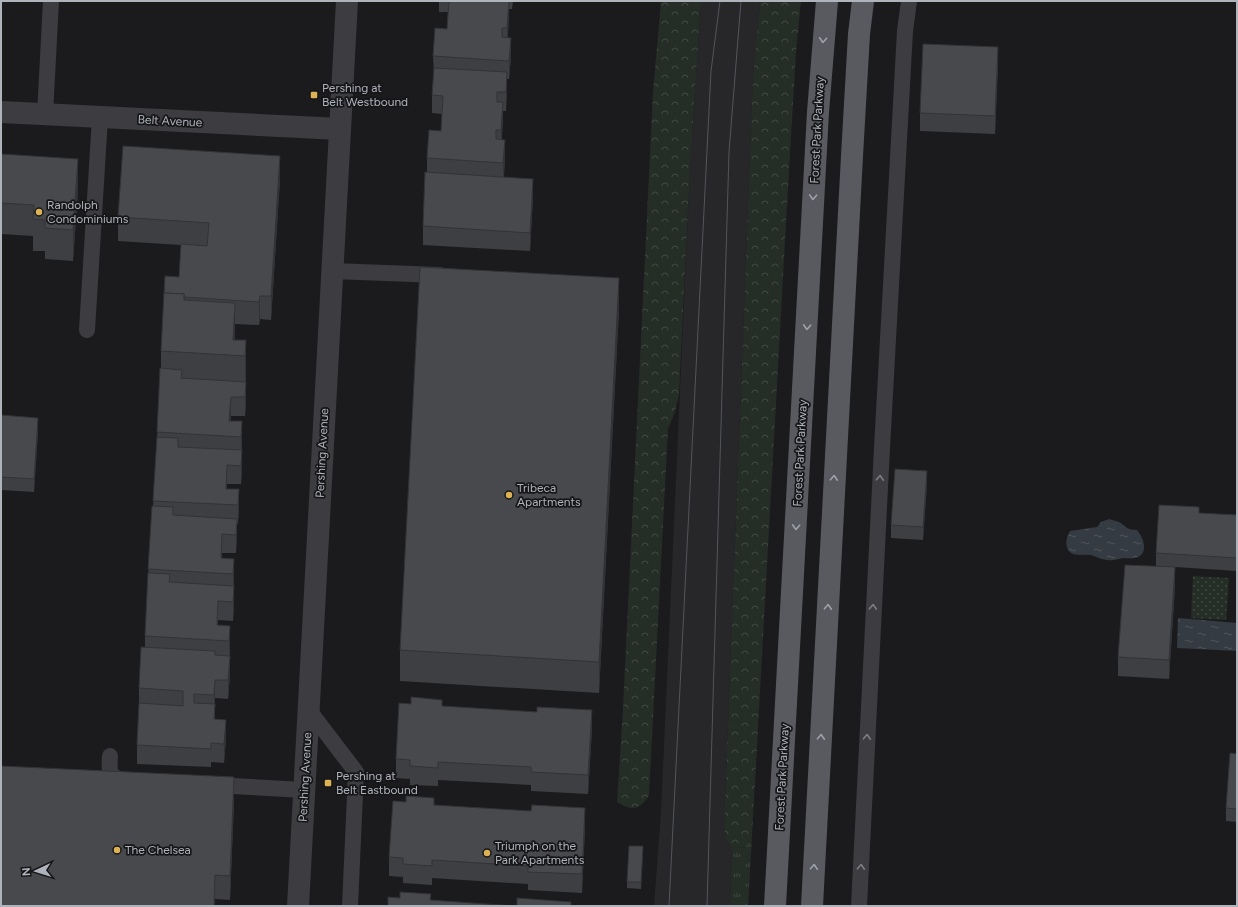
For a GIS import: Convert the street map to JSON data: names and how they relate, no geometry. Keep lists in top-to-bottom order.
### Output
{
  "streets": {
    "main road": ["Forest Park Parkway"],
    "street": ["Belt Avenue", "Pershing Avenue"]
  },
  "crossings": [
    ["Belt Avenue", "Pershing Avenue"]
  ],
  "places": {
    "transit": ["Pershing at Belt Westbound", "Pershing at Belt Eastbound"],
    "other": [
      "Randolph Condominiums",
      "Tribeca Apartments",
      "The Chelsea",
      "Triumph on the Park Apartments"
    ]
  },
  "north": "left"
}
